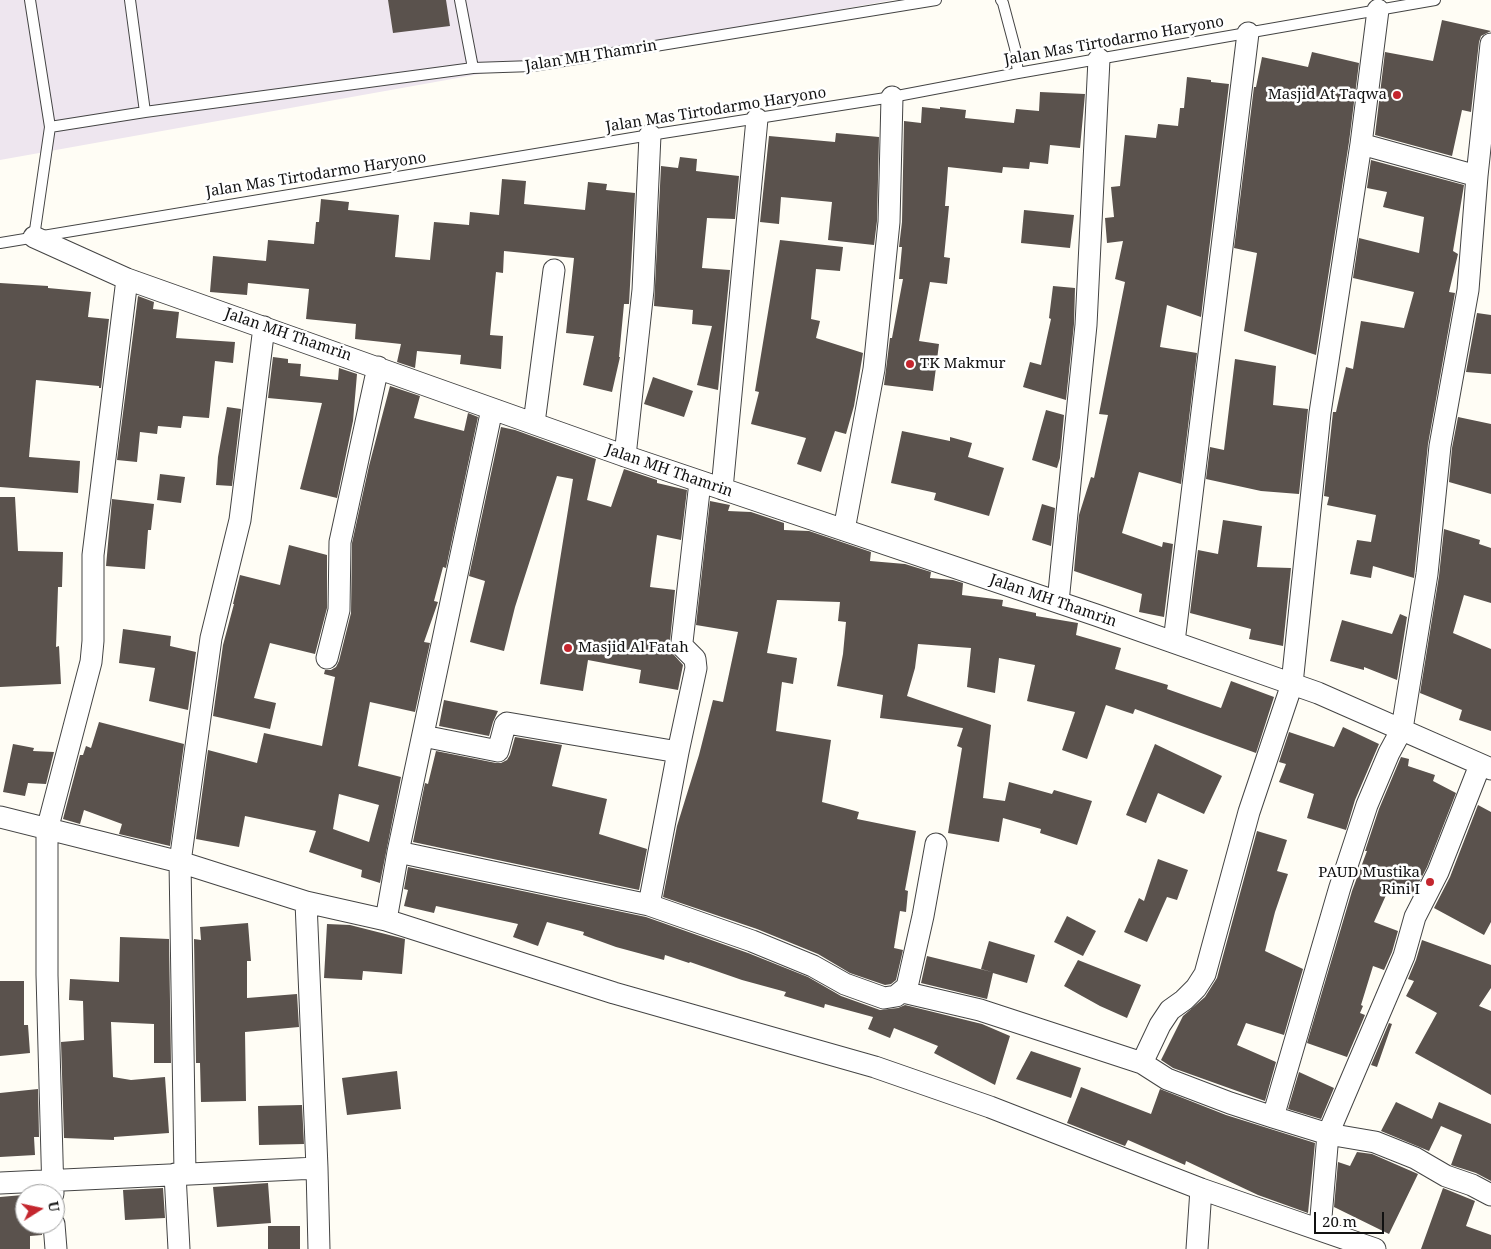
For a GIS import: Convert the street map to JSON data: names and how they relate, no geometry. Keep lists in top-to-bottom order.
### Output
{
  "streets": {
    "street": ["Jalan MH Thamrin"],
    "lane": ["Jalan Mas Tirtodarmo Haryono"]
  },
  "crossings": [
    ["Jalan Mas Tirtodarmo Haryono", "Jalan MH Thamrin"]
  ],
  "places": [
    "Masjid At Taqwa",
    "TK Makmur",
    "Masjid Al Fatah",
    "PAUD Mustika Rini I"
  ],
  "scale_bar": "20 m",
  "north": "right"
}
